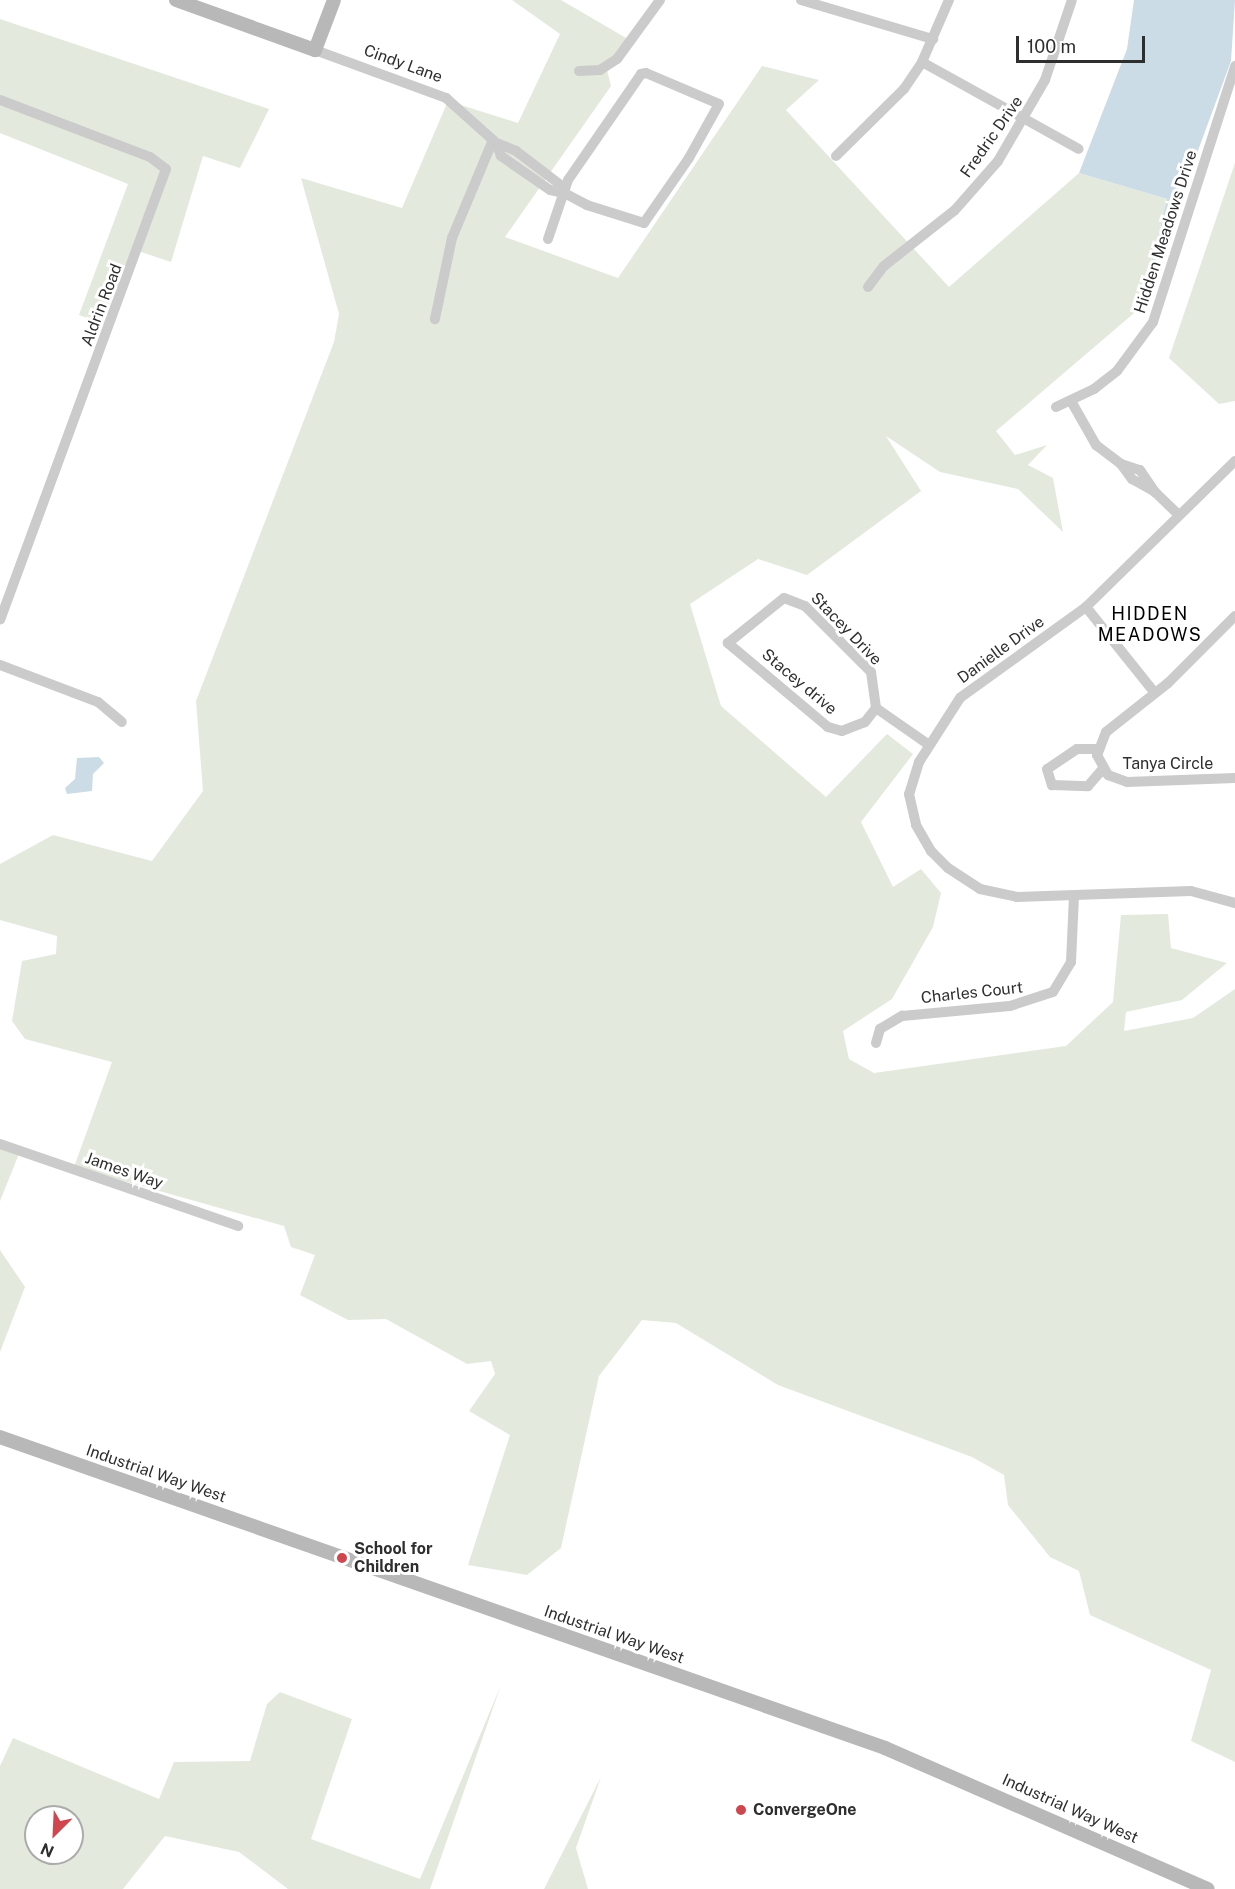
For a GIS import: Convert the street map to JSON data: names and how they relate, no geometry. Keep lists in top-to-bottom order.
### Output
{
  "streets": {
    "street": [
      "Cindy Lane",
      "Fredric Drive",
      "Hidden Meadows Drive",
      "Aldrin Road",
      "Stacey Drive",
      "Danielle Drive",
      "Stacey drive",
      "Tanya Circle",
      "Charles Court",
      "James Way",
      "Industrial Way West"
    ]
  },
  "crossings": [
    ["Stacey Drive", "Stacey drive"],
    ["Danielle Drive", "Charles Court"]
  ],
  "districts": ["HIDDEN MEADOWS"],
  "places": ["School for Children", "ConvergeOne"],
  "scale_bar": "100 m",
  "north": "bottom left"
}
